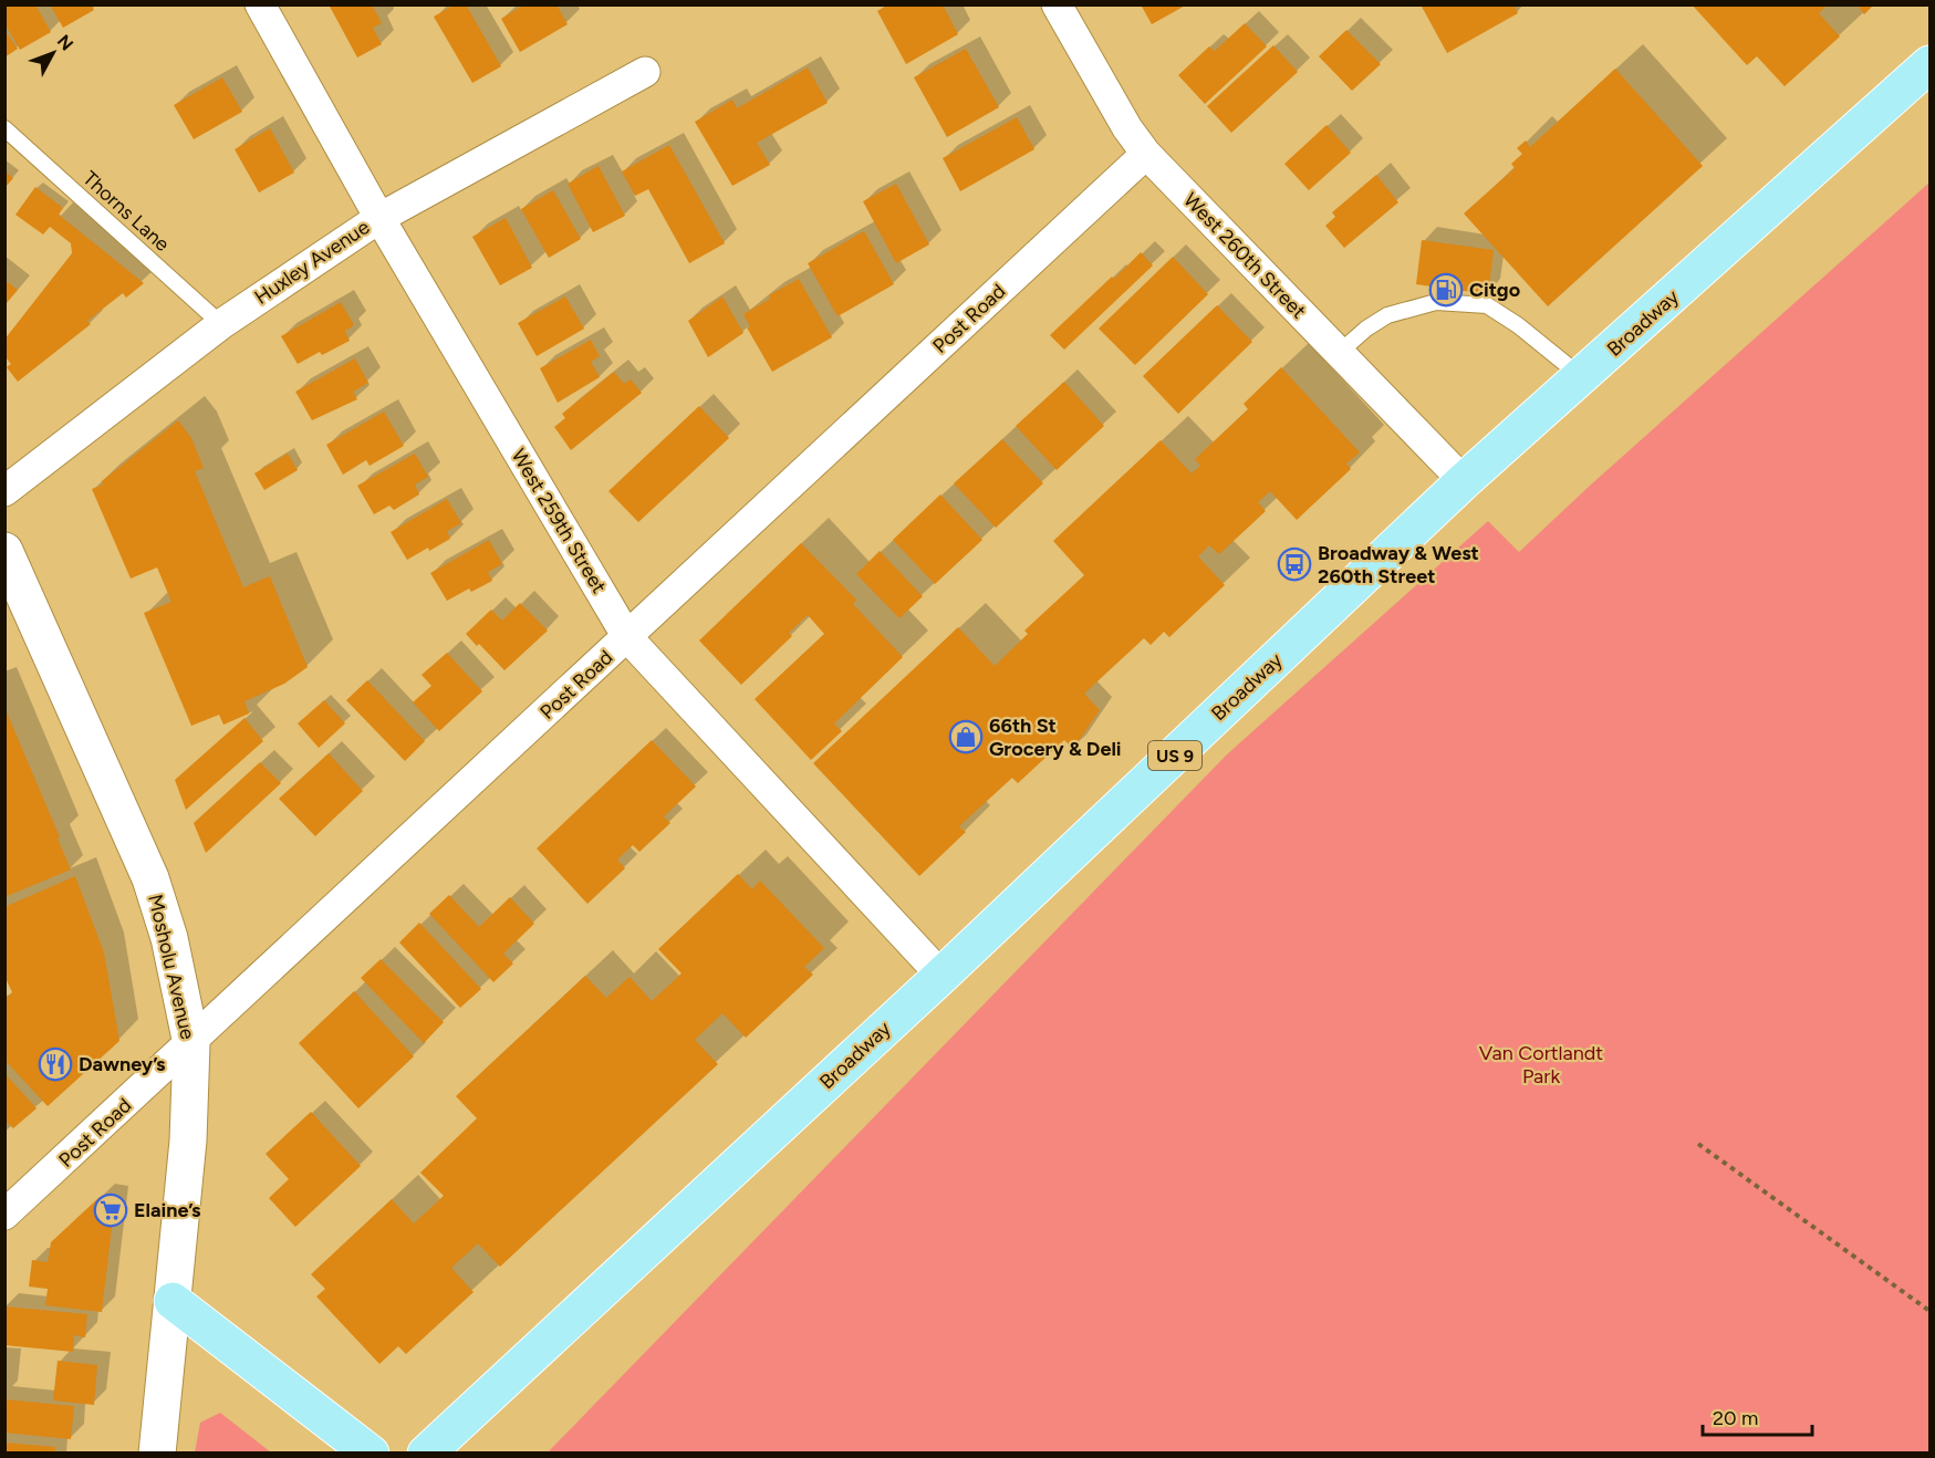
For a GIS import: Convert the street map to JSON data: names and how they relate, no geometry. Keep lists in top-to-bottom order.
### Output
{
  "streets": {
    "main road": ["Broadway", "US 9"],
    "street": [
      "West 260th Street",
      "Huxley Avenue",
      "Post Road",
      "West 259th Street",
      "Mosholu Avenue"
    ],
    "lane": ["Thorns Lane"]
  },
  "crossings": [
    ["Thorns Lane", "Huxley Avenue"],
    ["West 260th Street", "Post Road"],
    ["West 260th Street", "Broadway"],
    ["Huxley Avenue", "West 259th Street"],
    ["Post Road", "West 259th Street"],
    ["Post Road", "Mosholu Avenue"],
    ["Broadway", "West 259th Street"]
  ],
  "parks": ["Van Cortlandt Park"],
  "places": {
    "fuel station": ["Citgo"],
    "bus stop": ["Broadway & West 260th Street"],
    "shop": ["66th St Grocery & Deli"],
    "restaurant": ["Dawney’s"],
    "supermarket": ["Elaine’s"]
  },
  "scale_bar": "20 m",
  "north": "top right"
}
